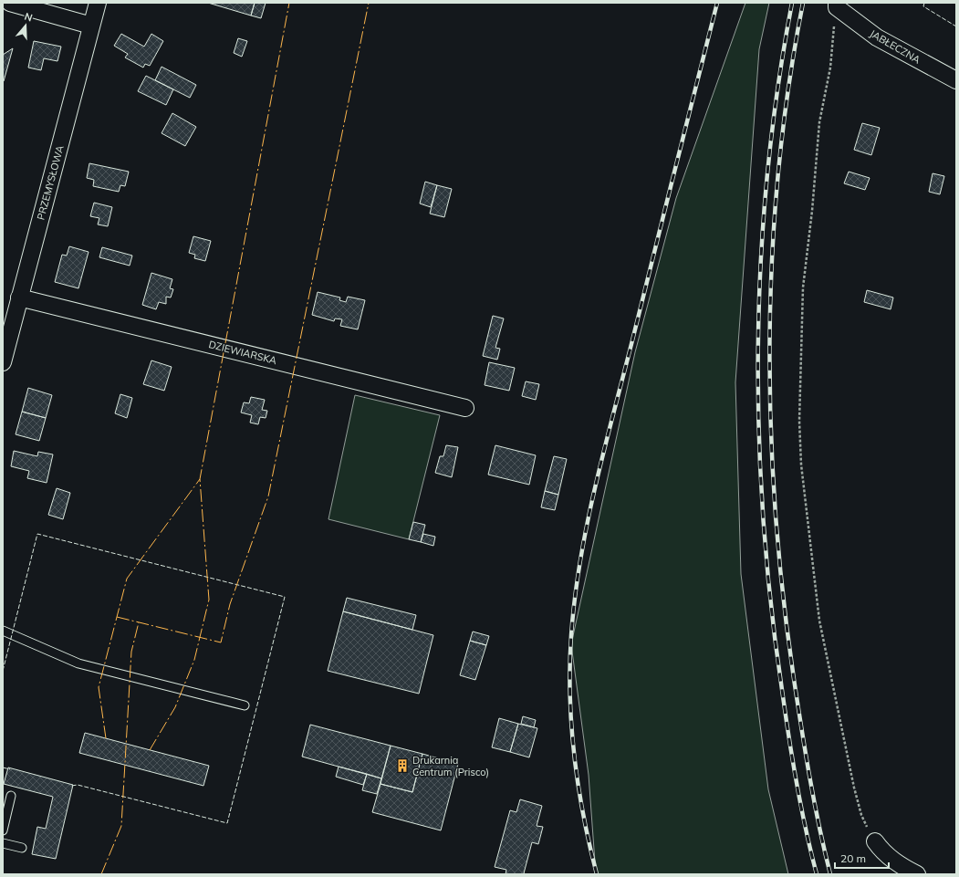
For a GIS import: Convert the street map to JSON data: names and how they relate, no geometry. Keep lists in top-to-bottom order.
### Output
{
  "streets": {
    "street": ["JABŁECZNA", "PRZEMYSŁOWA", "DZIEWIARSKA"]
  },
  "crossings": [
    ["PRZEMYSŁOWA", "DZIEWIARSKA"]
  ],
  "places": {
    "building": ["Drukarnia Centrum (Prisco)"]
  },
  "scale_bar": "20 m",
  "north": "top"
}
